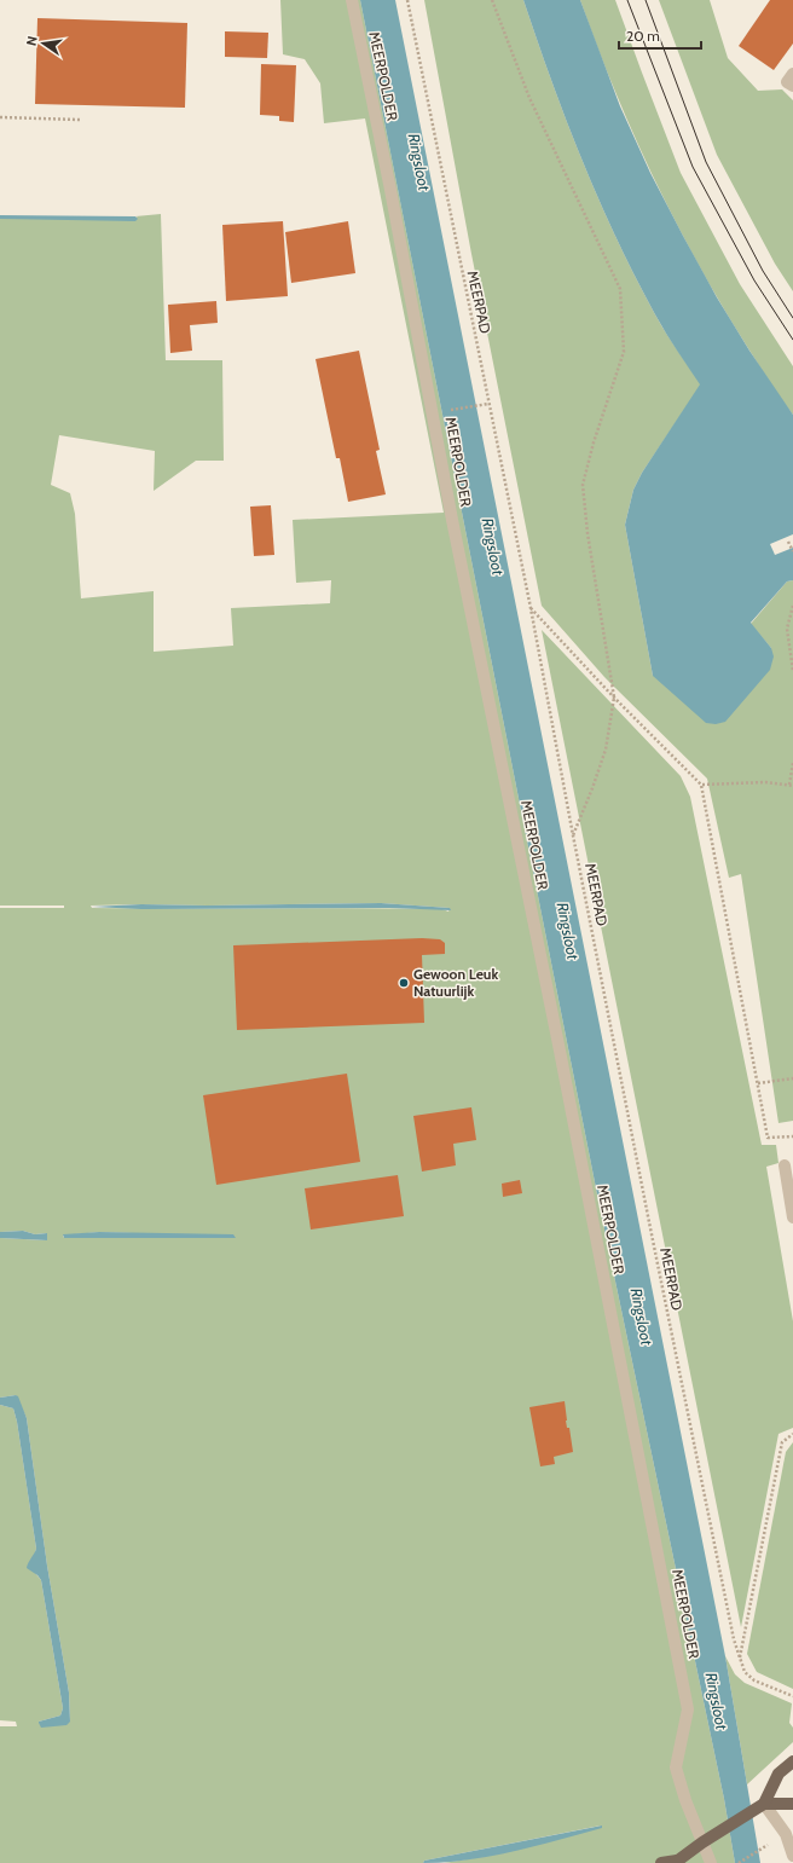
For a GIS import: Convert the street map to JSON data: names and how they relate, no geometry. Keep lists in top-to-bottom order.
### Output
{
  "streets": {
    "street": ["MEERPOLDER"],
    "path": ["MEERPAD"]
  },
  "water": ["Ringsloot"],
  "places": ["Gewoon Leuk Natuurlijk"],
  "scale_bar": "20 m",
  "north": "left"
}
